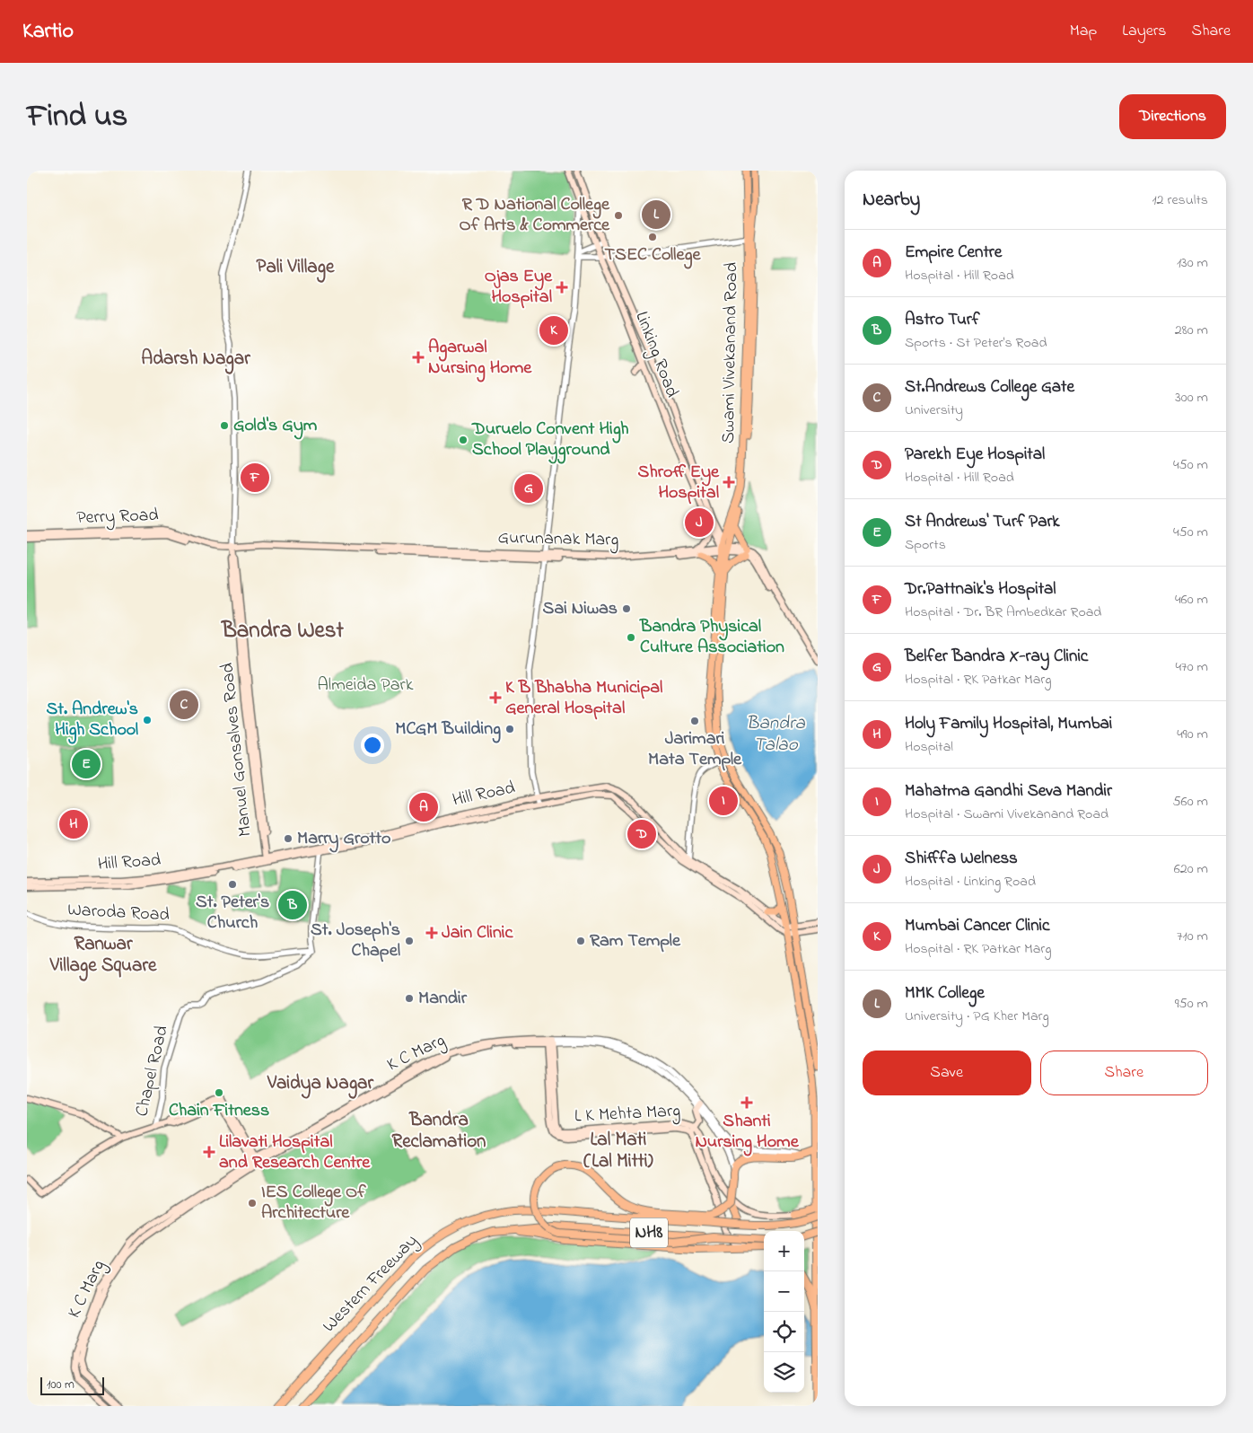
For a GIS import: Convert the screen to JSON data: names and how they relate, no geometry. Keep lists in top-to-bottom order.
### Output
{
  "streets": {
    "highway": ["NH8", "Western Freeway"],
    "main road": [
      "Swami Vivekanand Road",
      "Linking Road",
      "Perry Road",
      "Gurunanak Marg",
      "Manuel Gonsalves Road",
      "Hill Road",
      "K C Marg",
      "Chapel Road",
      "L K Mehta Marg"
    ],
    "street": ["Waroda Road"]
  },
  "crossings": [
    ["Swami Vivekanand Road", "Linking Road"],
    ["Swami Vivekanand Road", "Gurunanak Marg"],
    ["Swami Vivekanand Road", "Hill Road"],
    ["Linking Road", "Gurunanak Marg"],
    ["Perry Road", "Gurunanak Marg"],
    ["Perry Road", "Manuel Gonsalves Road"],
    ["Gurunanak Marg", "Manuel Gonsalves Road"],
    ["Manuel Gonsalves Road", "Hill Road"],
    ["Waroda Road", "Chapel Road"],
    ["K C Marg", "L K Mehta Marg"]
  ],
  "districts": [
    "Pali Village",
    "Adarsh Nagar",
    "Bandra West",
    "Ranwar Village Square",
    "Vaidya Nagar",
    "Bandra Reclamation",
    "Lal Mati (Lal Mitti)"
  ],
  "water": ["Bandra Talao"],
  "parks": ["Almeida Park"],
  "places": {
    "other": [
      "R D National College Of Arts & Commerce",
      "TSEC College",
      "Gold's Gym",
      "Duruelo Convent High School Playground",
      "Sai Niwas",
      "Bandra Physical Culture Association",
      "St. Andrew's High School",
      "Jarimari Mata Temple",
      "MCGM Building",
      "Marry Grotto",
      "St. Peter's Church",
      "St. Joseph's Chapel",
      "Ram Temple",
      "Mandir",
      "Chain Fitness",
      "IES College Of Architecture"
    ],
    "health": [
      "Ojas Eye Hospital",
      "Agarwal Nursing Home",
      "Shroff Eye Hospital",
      "K B Bhabha Municipal General Hospital",
      "Jain Clinic",
      "Shanti Nursing Home",
      "Lilavati Hospital and Research Centre"
    ]
  },
  "scale_bar": "100 m",
  "page": {
    "header": "Kartio",
    "nav": ["Map", "Layers", "Share"],
    "title": "Find us",
    "buttons": [
      "Directions",
      ["Save", "Share"]
    ],
    "heading": ["Nearby", "12 results"],
    "pins": [
      "L",
      "K",
      "F",
      "G",
      "J",
      "C",
      "E",
      "I",
      "A",
      "H",
      "D",
      "B"
    ],
    "list": [
      {
        "mark": "A",
        "name": "Empire Centre",
        "note": "Hospital · Hill Road",
        "value": "130 m"
      },
      {
        "mark": "B",
        "name": "Astro Turf",
        "note": "Sports · St Peter's Road",
        "value": "280 m"
      },
      {
        "mark": "C",
        "name": "St.Andrews College Gate",
        "note": "University",
        "value": "300 m"
      },
      {
        "mark": "D",
        "name": "Parekh Eye Hospital",
        "note": "Hospital · Hill Road",
        "value": "450 m"
      },
      {
        "mark": "E",
        "name": "St Andrews' Turf Park",
        "note": "Sports",
        "value": "450 m"
      },
      {
        "mark": "F",
        "name": "Dr.Pattnaik's Hospital",
        "note": "Hospital · Dr. BR Ambedkar Road",
        "value": "460 m"
      },
      {
        "mark": "G",
        "name": "Belfer Bandra X-ray Clinic",
        "note": "Hospital · RK Patkar Marg",
        "value": "470 m"
      },
      {
        "mark": "H",
        "name": "Holy Family Hospital, Mumbai",
        "note": "Hospital",
        "value": "490 m"
      },
      {
        "mark": "I",
        "name": "Mahatma Gandhi Seva Mandir",
        "note": "Hospital · Swami Vivekanand Road",
        "value": "560 m"
      },
      {
        "mark": "J",
        "name": "Shifffa Welness",
        "note": "Hospital · Linking Road",
        "value": "620 m"
      },
      {
        "mark": "K",
        "name": "Mumbai Cancer Clinic",
        "note": "Hospital · RK Patkar Marg",
        "value": "710 m"
      },
      {
        "mark": "L",
        "name": "MMK College",
        "note": "University · PG Kher Marg",
        "value": "950 m"
      }
    ],
    "map_buttons": ["+", "−"],
    "scale": "100 m"
  }
}
